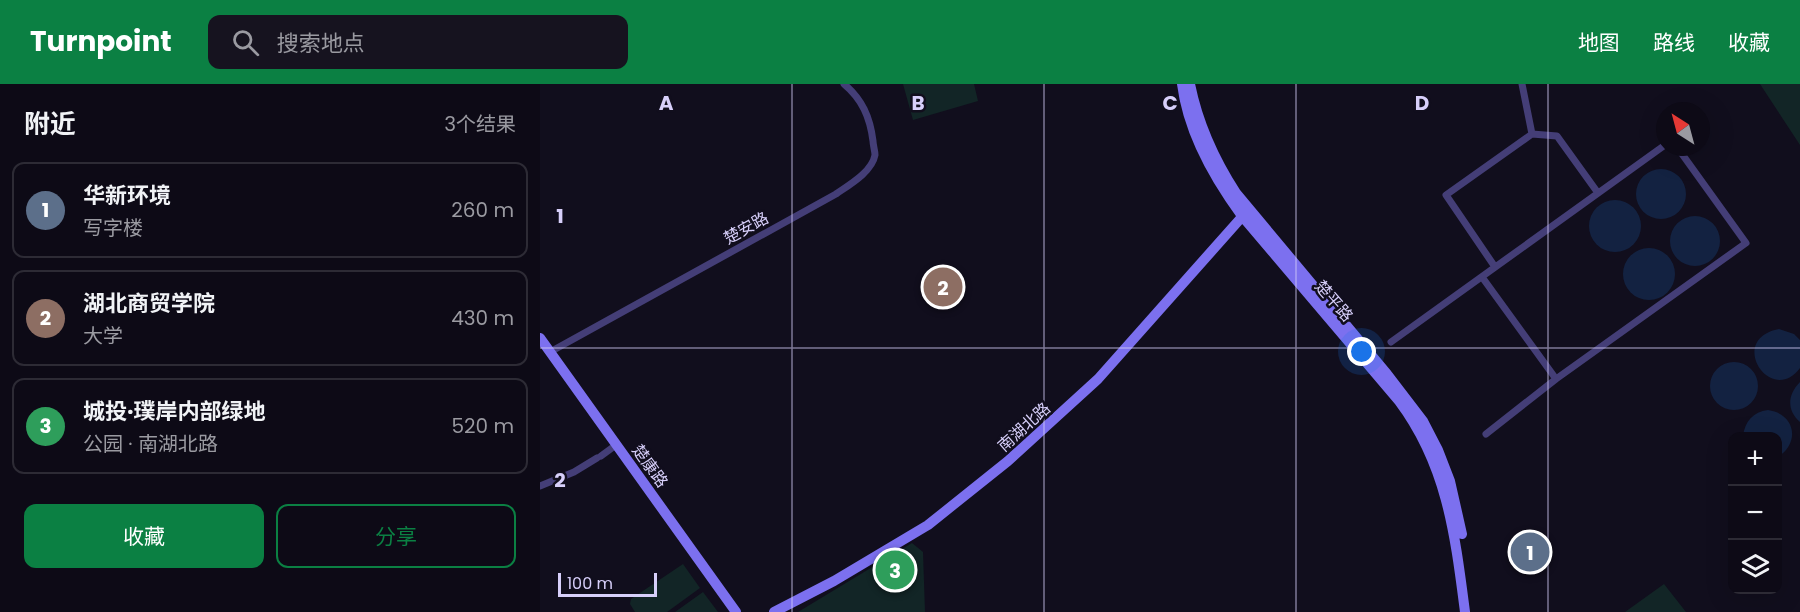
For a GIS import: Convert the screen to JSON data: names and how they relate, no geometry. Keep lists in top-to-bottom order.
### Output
{
  "streets": {
    "main road": ["楚平路", "南湖北路", "楚康路"],
    "street": ["楚安路"]
  },
  "crossings": [
    ["楚安路", "楚康路"],
    ["楚平路", "南湖北路"]
  ],
  "scale_bar": "100 m",
  "north": "top left",
  "page": {
    "header": "Turnpoint",
    "search": "搜索地点",
    "nav": ["地图", "路线", "收藏"],
    "heading": ["附近", "3个结果"],
    "list": [
      {
        "mark": "1",
        "name": "华新环境",
        "note": "写字楼",
        "value": "260 m"
      },
      {
        "mark": "2",
        "name": "湖北商贸学院",
        "note": "大学",
        "value": "430 m"
      },
      {
        "mark": "3",
        "name": "城投·璞岸内部绿地",
        "note": "公园 · 南湖北路",
        "value": "520 m"
      }
    ],
    "pins": ["2", "1", "3"],
    "map_buttons": ["+", "−"],
    "buttons": ["收藏", "分享"],
    "scale": "100 m"
  },
  "grid": {
    "columns": [
      "A",
      "B",
      "C",
      "D"
    ],
    "rows": ["1", "2"]
  }
}
